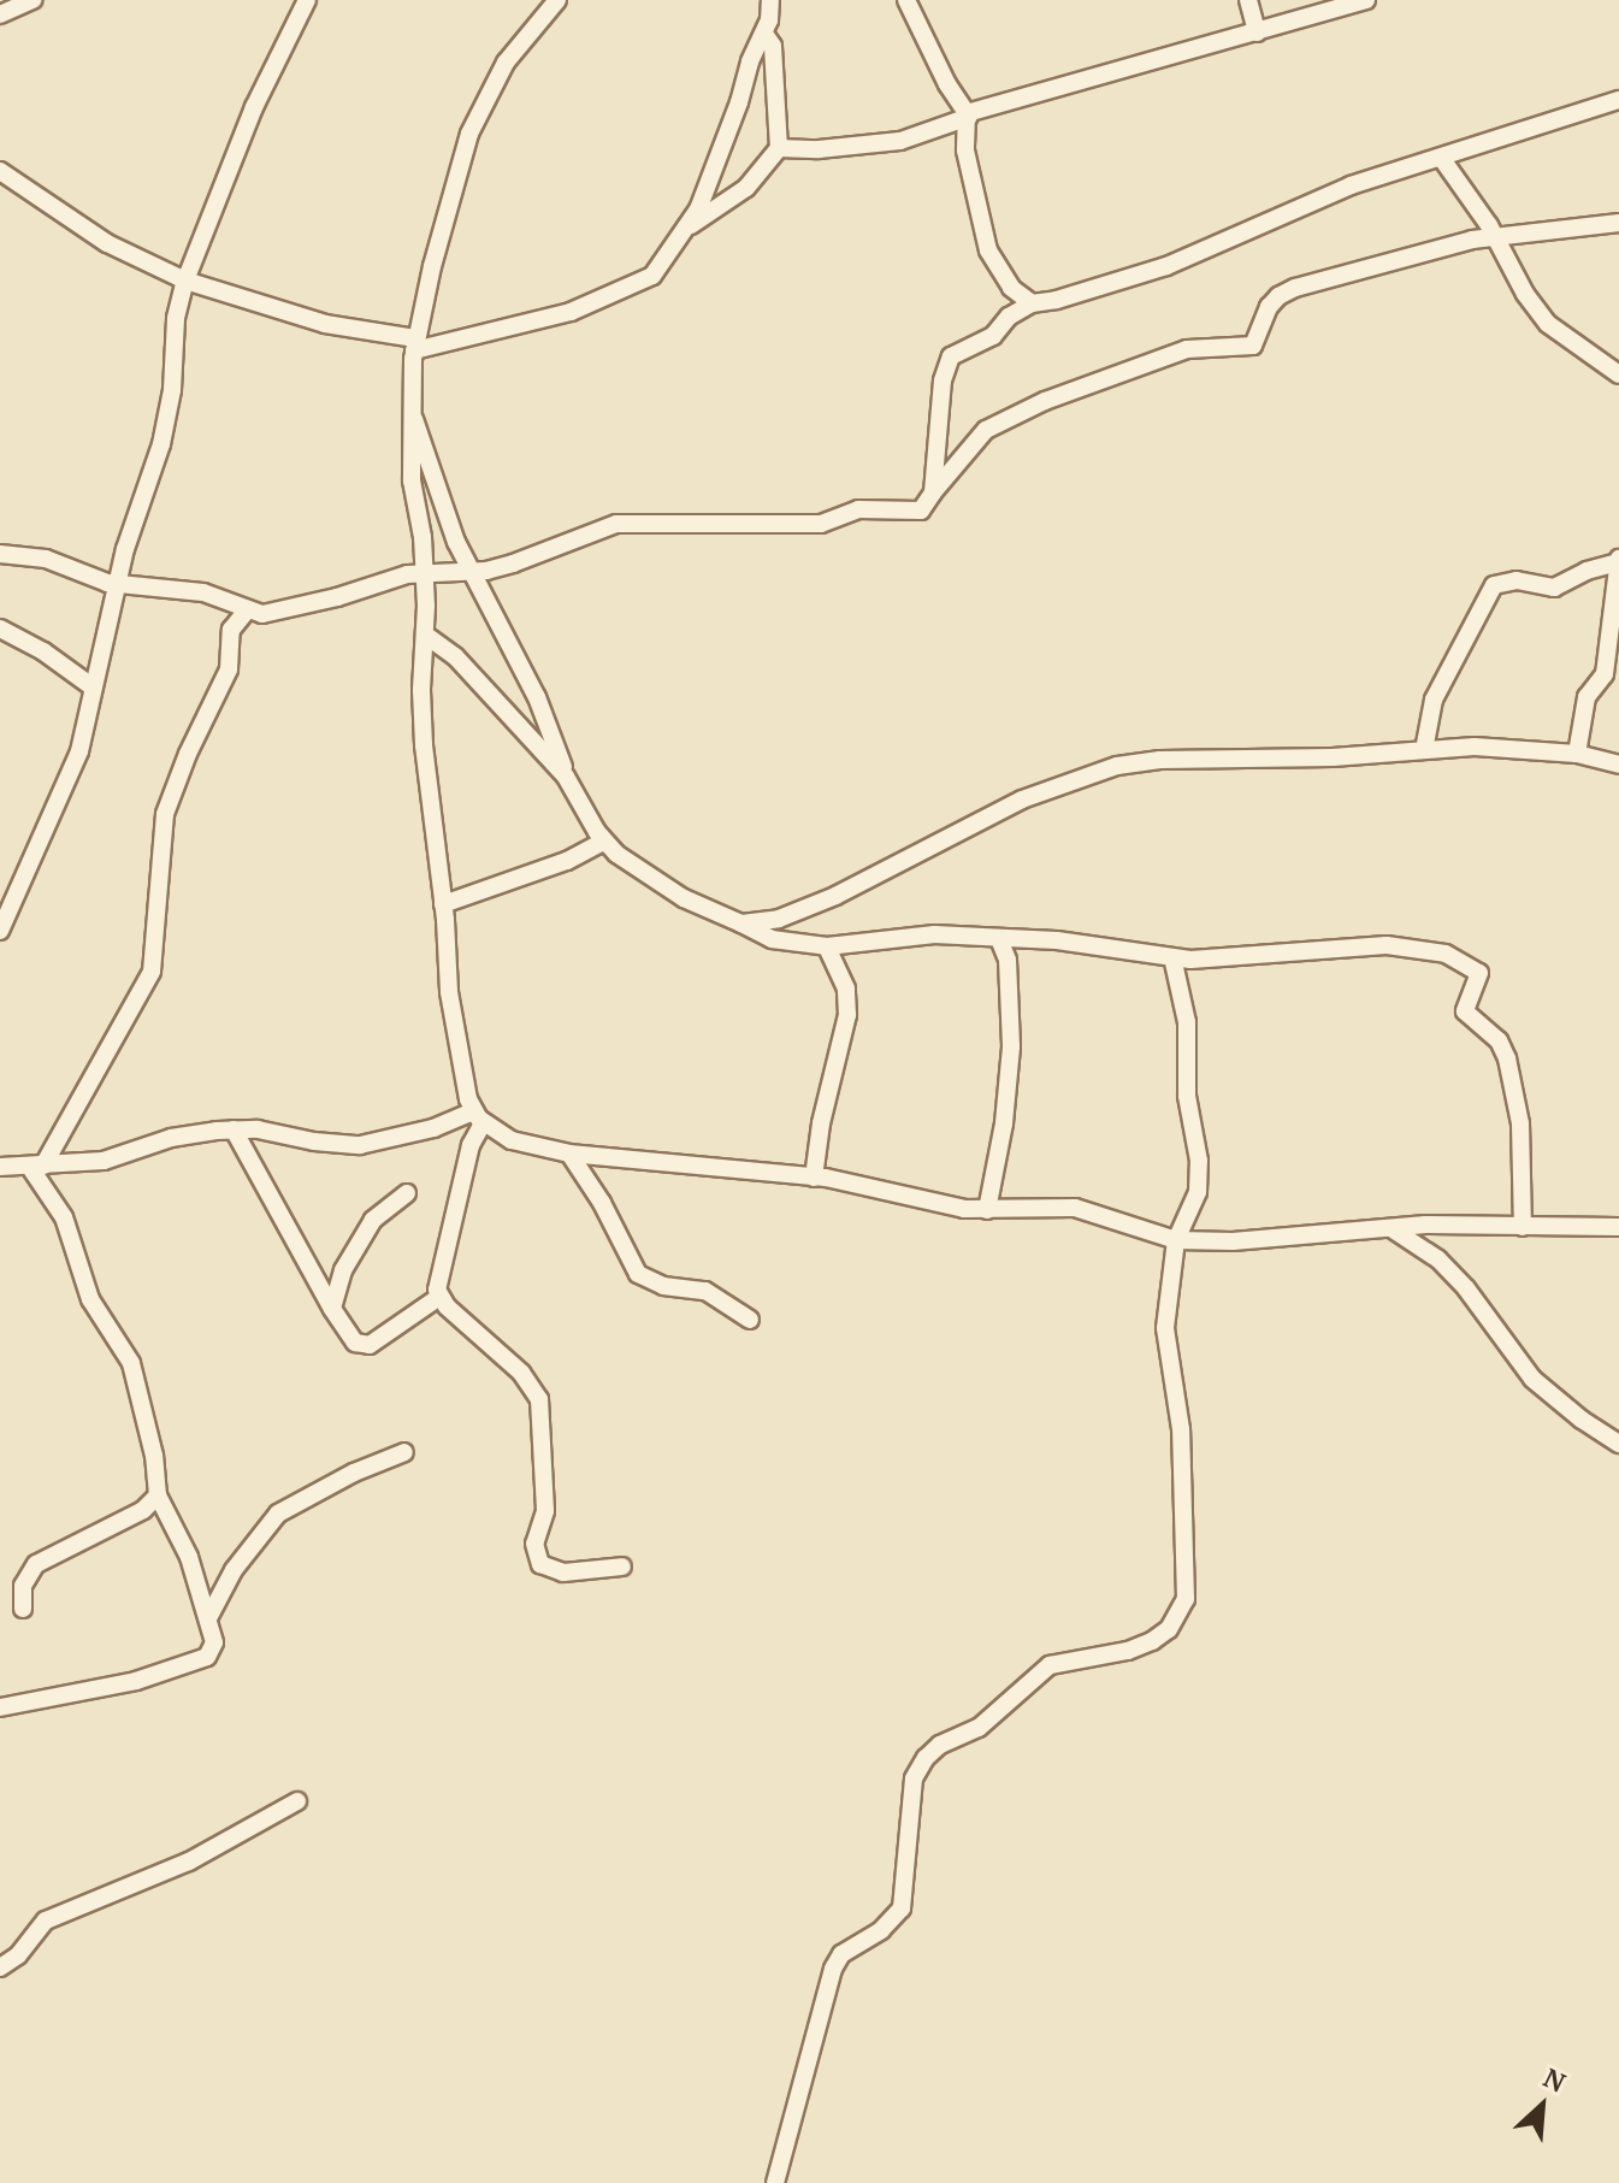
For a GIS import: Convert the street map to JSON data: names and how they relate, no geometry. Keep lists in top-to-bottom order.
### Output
{
  "north": "top right"
}
